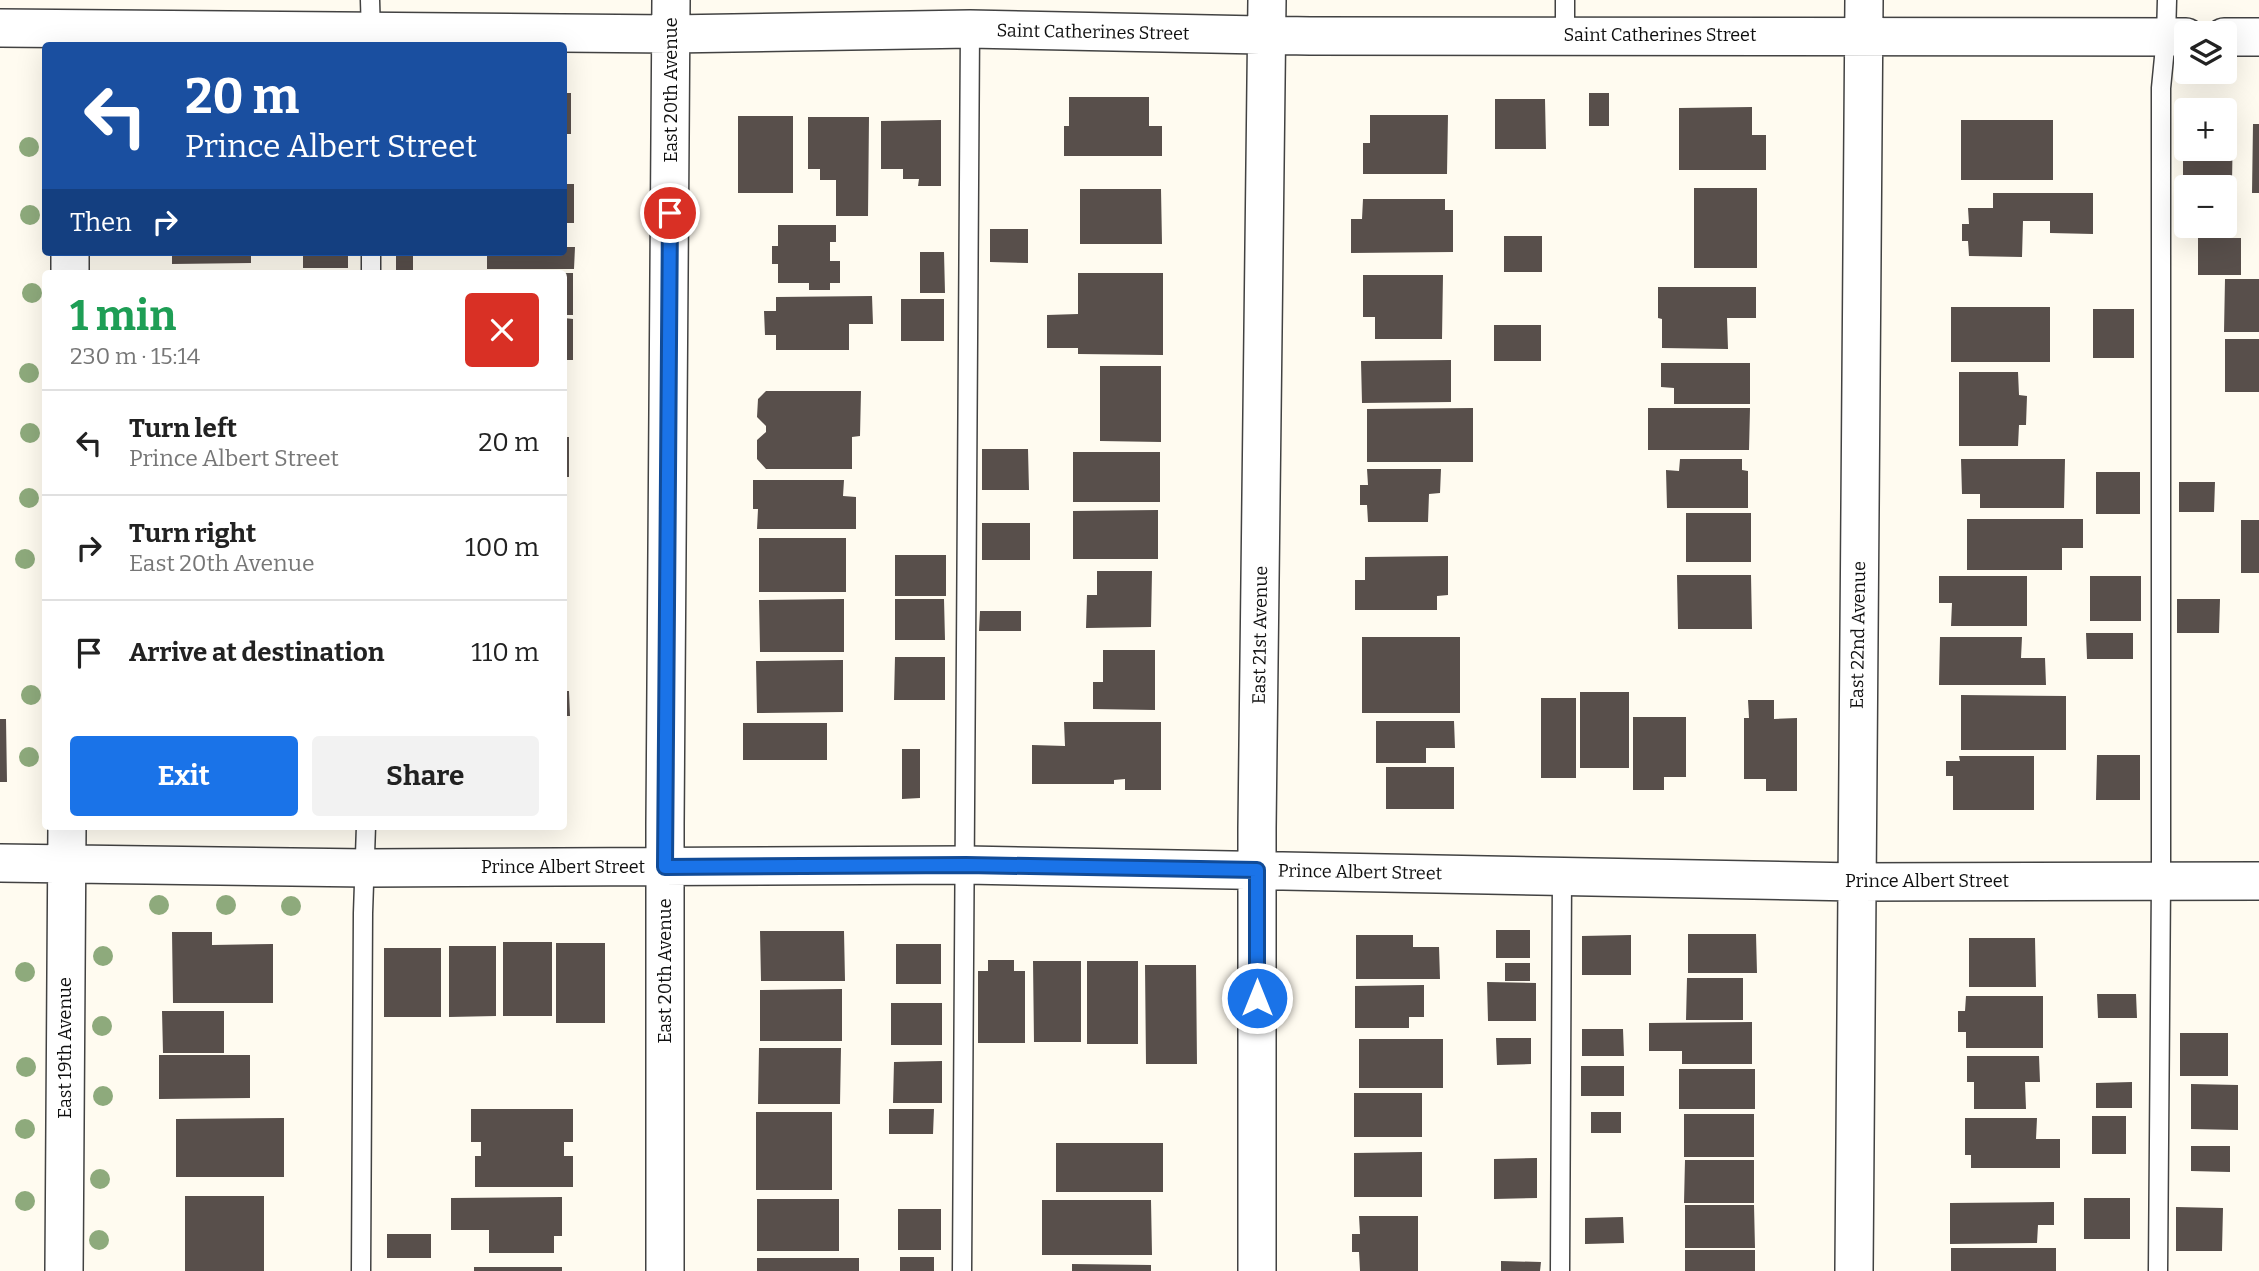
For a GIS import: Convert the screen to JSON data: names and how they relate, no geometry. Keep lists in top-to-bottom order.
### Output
{
  "streets": {
    "street": [
      "Saint Catherines Street",
      "East 20th Avenue",
      "East 21st Avenue",
      "East 22nd Avenue",
      "Prince Albert Street",
      "East 19th Avenue"
    ]
  },
  "crossings": [
    ["Saint Catherines Street", "East 20th Avenue"],
    ["Saint Catherines Street", "East 21st Avenue"],
    ["Saint Catherines Street", "East 22nd Avenue"],
    ["East 20th Avenue", "Prince Albert Street"],
    ["East 21st Avenue", "Prince Albert Street"],
    ["East 22nd Avenue", "Prince Albert Street"],
    ["Prince Albert Street", "East 19th Avenue"]
  ],
  "page": {
    "map_buttons": ["+", "−"],
    "turn": ["20 m", "Prince Albert Street"],
    "then": "Then",
    "heading": ["1 min", "230 m · 15:14"],
    "list": [
      {
        "name": "Turn left",
        "note": "Prince Albert Street",
        "value": "20 m"
      },
      {
        "name": "Turn right",
        "note": "East 20th Avenue",
        "value": "100 m"
      },
      {
        "name": "Arrive at destination",
        "value": "110 m"
      }
    ],
    "buttons": ["Exit", "Share"]
  }
}
